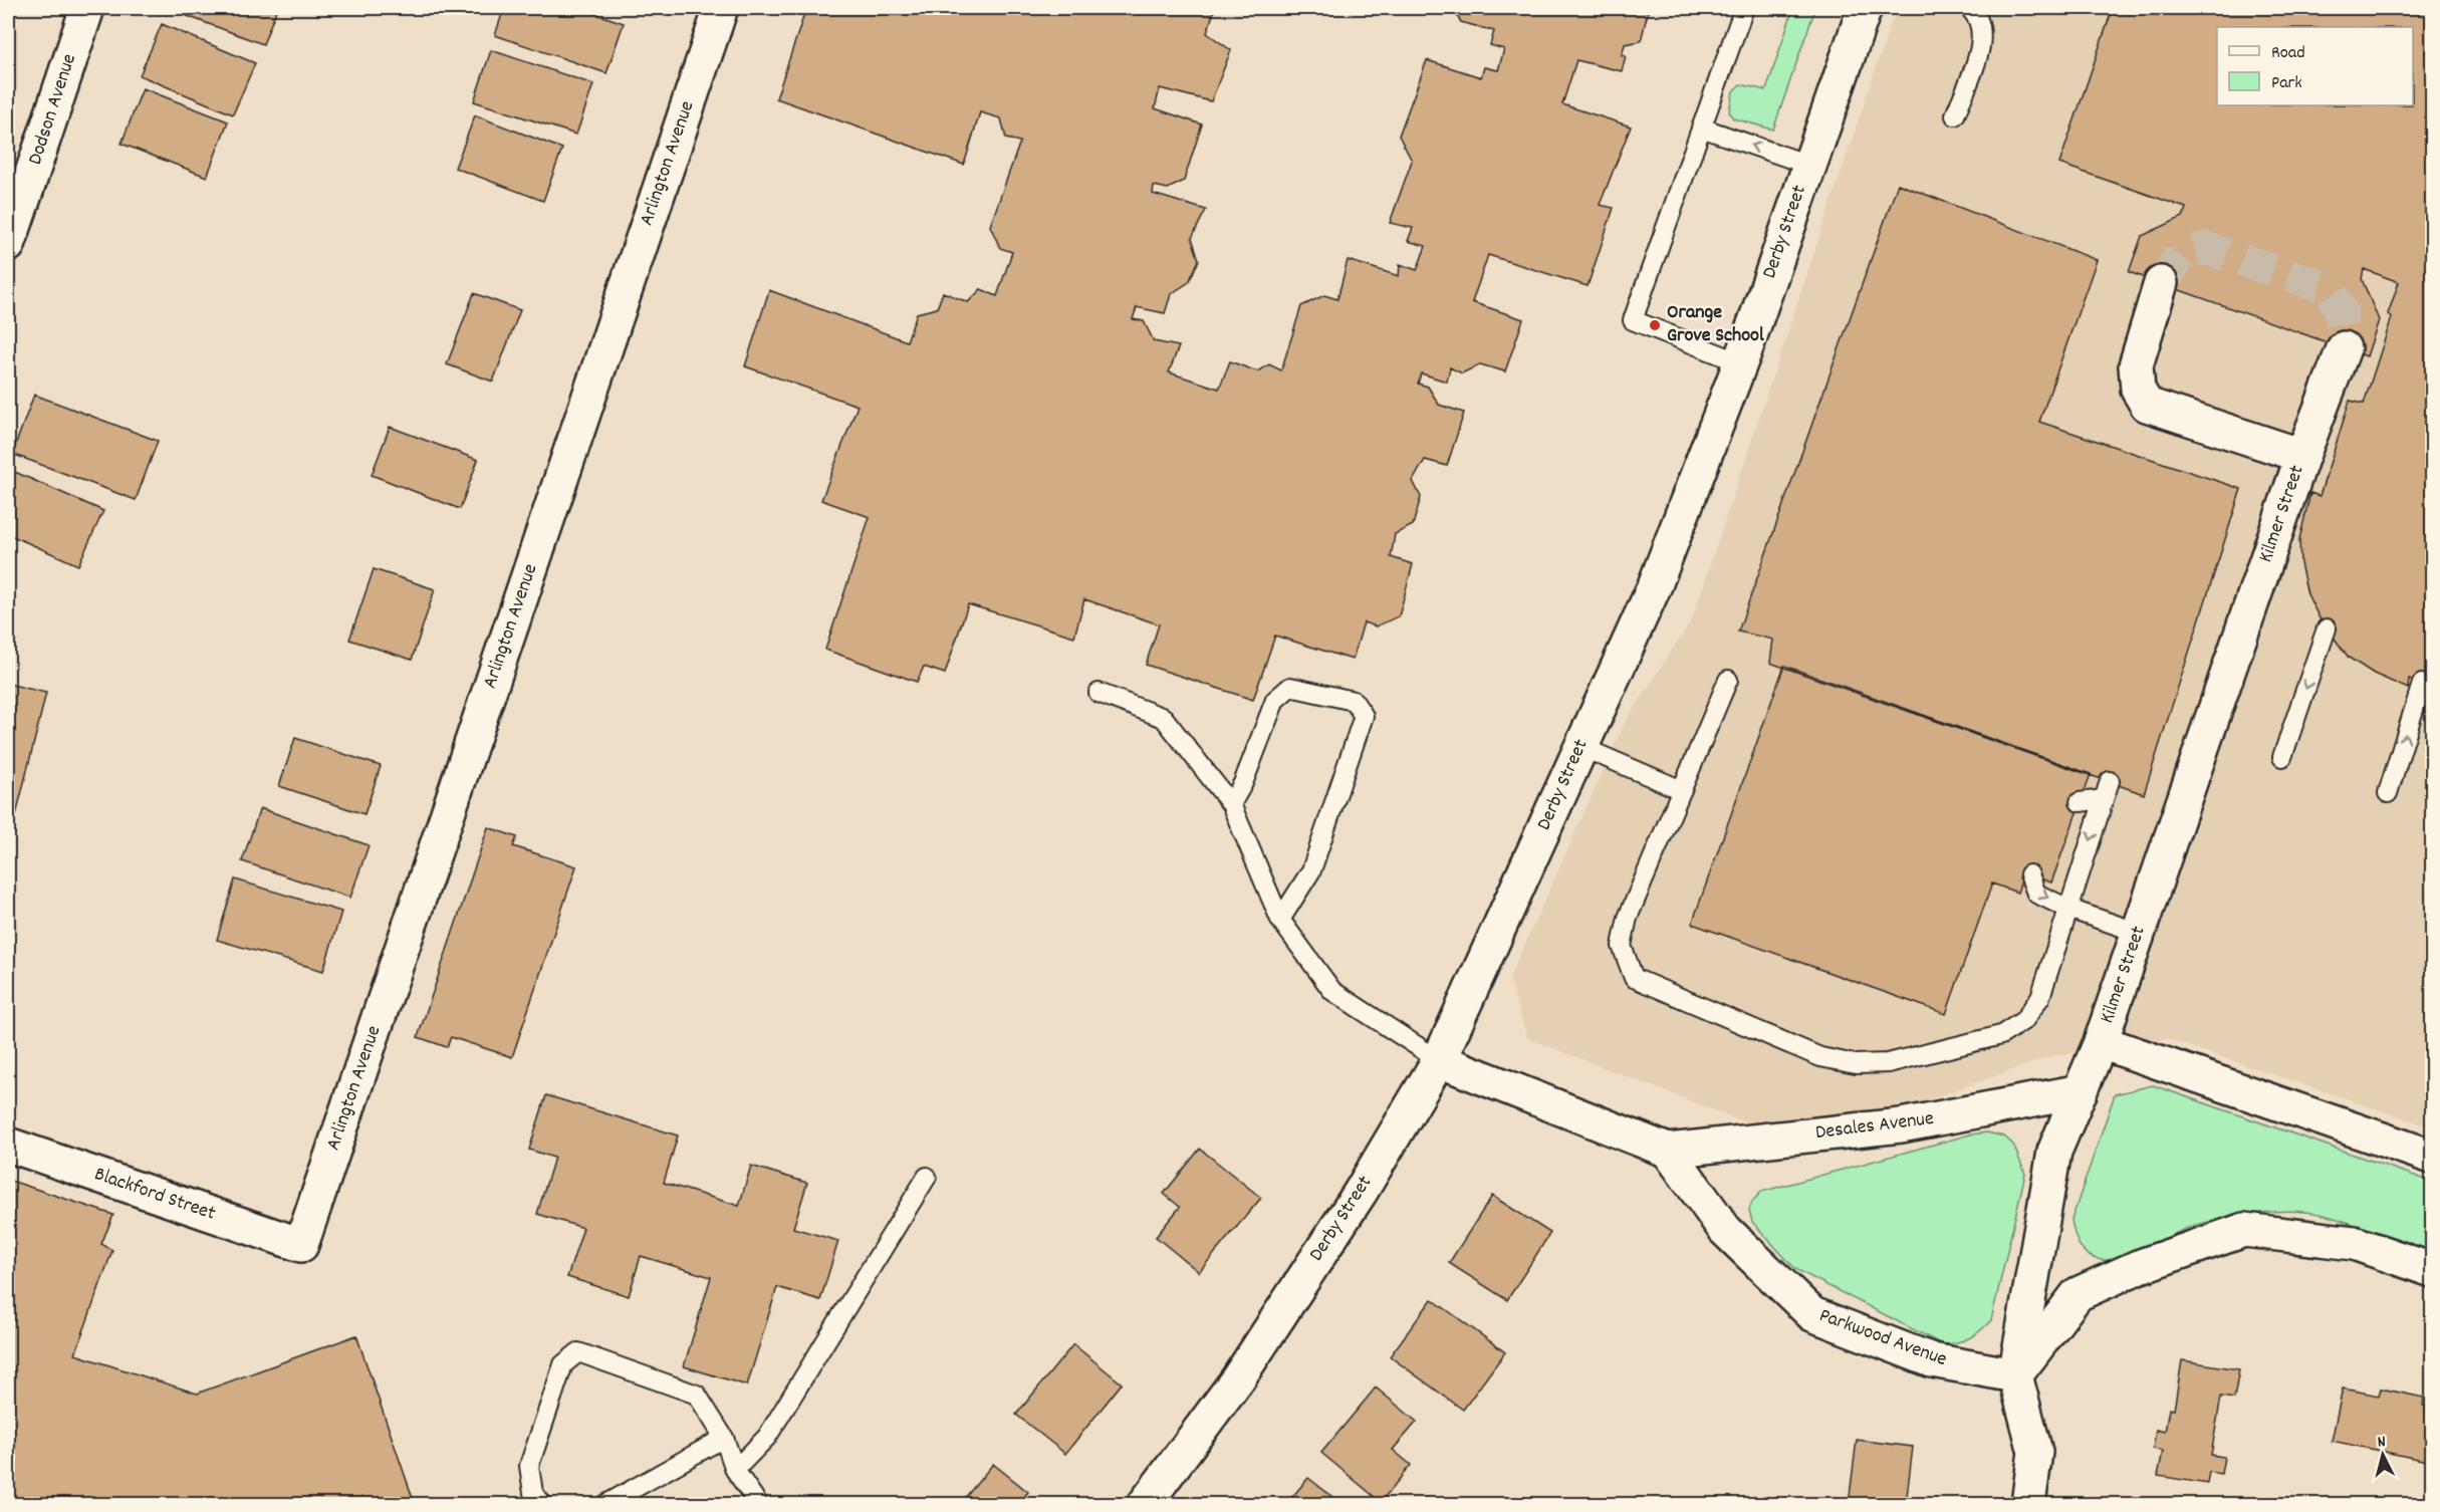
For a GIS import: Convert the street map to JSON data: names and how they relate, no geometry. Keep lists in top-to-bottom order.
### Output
{
  "streets": {
    "street": [
      "Dodson Avenue",
      "Arlington Avenue",
      "Derby Street",
      "Kilmer Street",
      "Desales Avenue",
      "Blackford Street",
      "Parkwood Avenue"
    ]
  },
  "crossings": [
    ["Arlington Avenue", "Blackford Street"],
    ["Kilmer Street", "Desales Avenue"],
    ["Kilmer Street", "Parkwood Avenue"],
    ["Desales Avenue", "Parkwood Avenue"]
  ],
  "places": ["Orange Grove School"],
  "legend": ["Road", "Park"],
  "north": "top"
}
